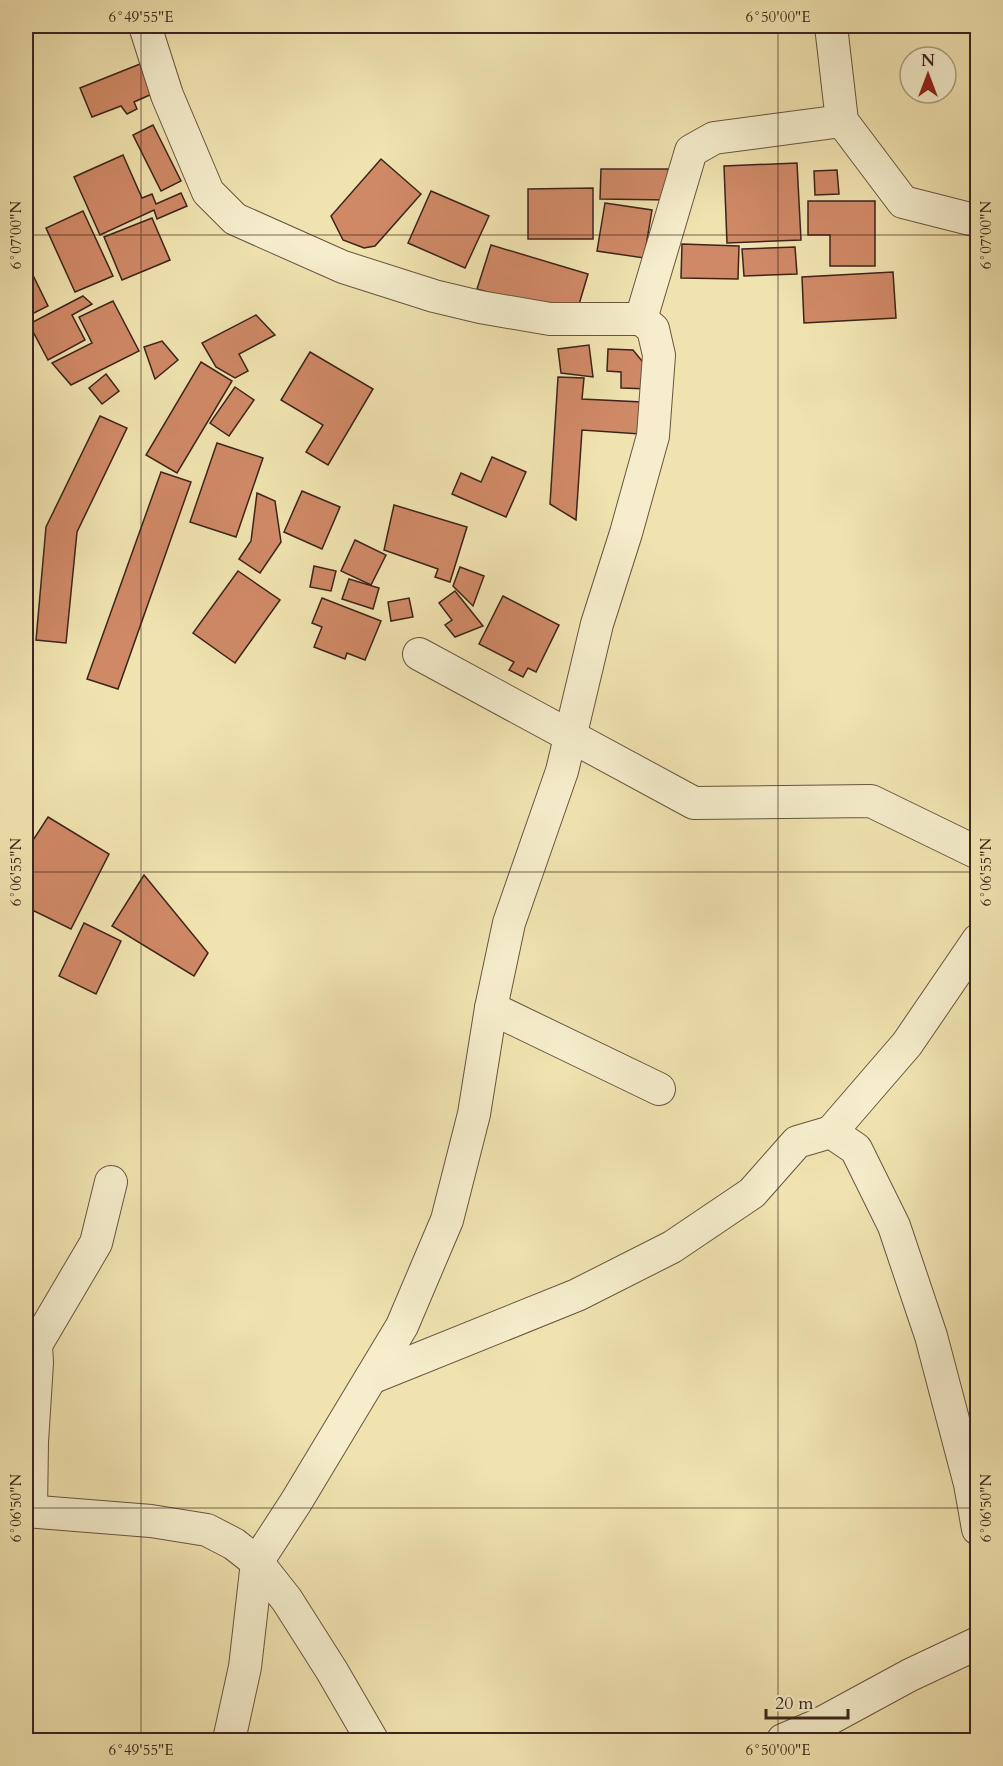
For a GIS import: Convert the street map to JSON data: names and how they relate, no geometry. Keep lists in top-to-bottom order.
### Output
{
  "scale_bar": "20 m",
  "north": "top",
  "coordinates": [
    "6°49'55\"E",
    "6°50'00\"E",
    "6°07'00\"N",
    "6°06'55\"N",
    "6°06'50\"N"
  ]
}
